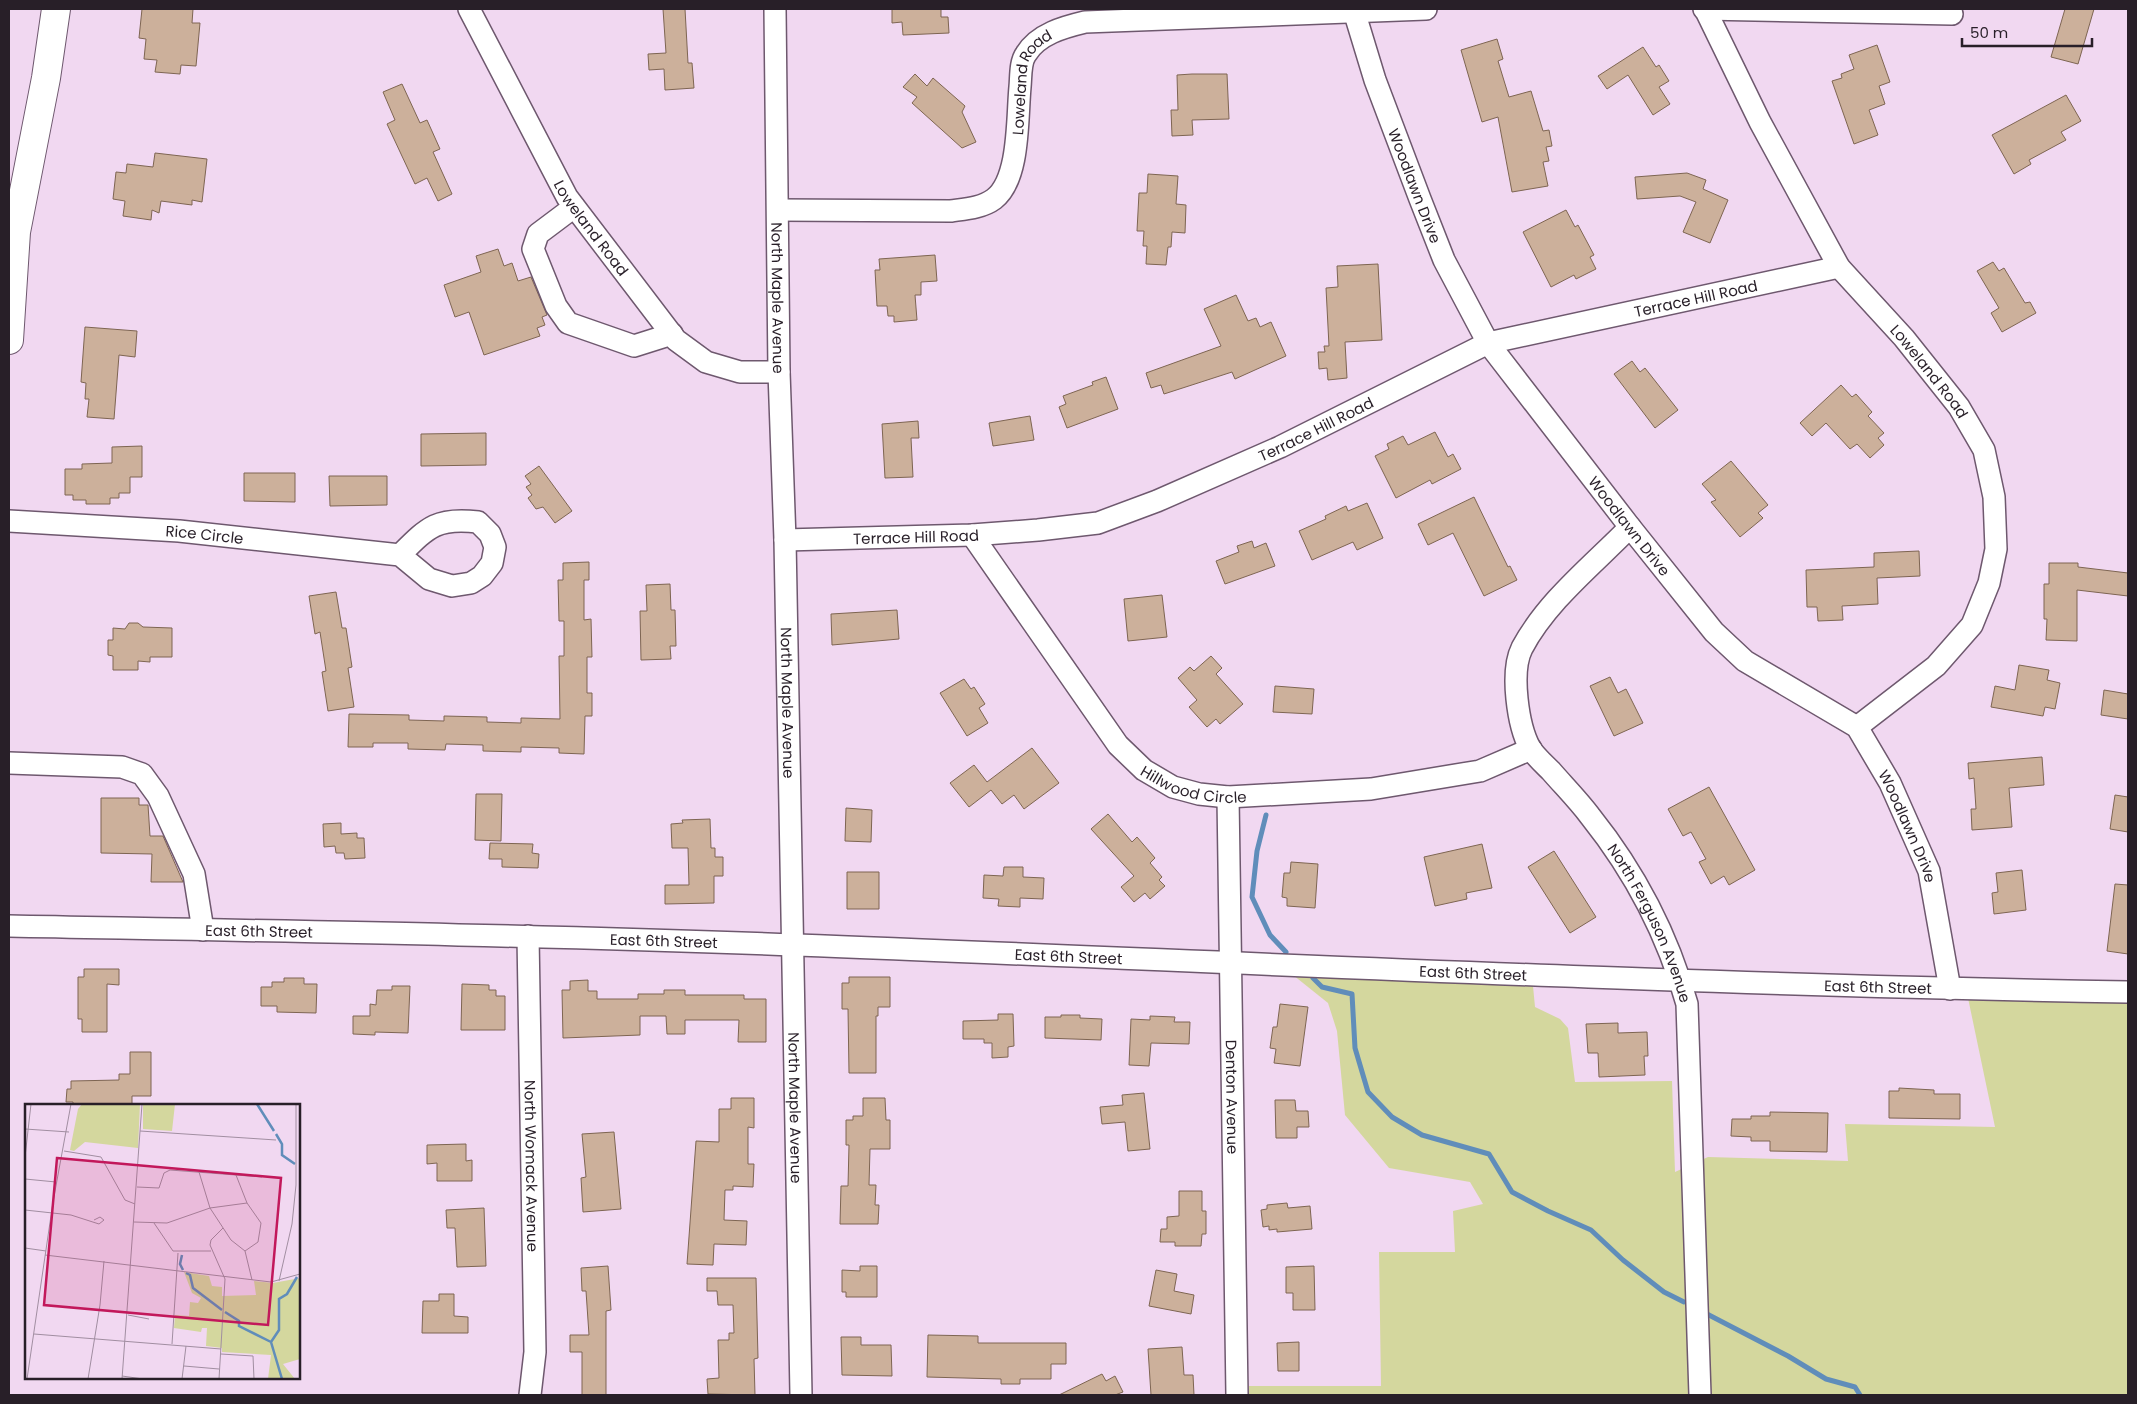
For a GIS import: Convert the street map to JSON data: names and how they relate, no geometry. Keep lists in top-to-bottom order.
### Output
{
  "streets": {
    "street": [
      "Loweland Road",
      "Woodlawn Drive",
      "North Maple Avenue",
      "Terrace Hill Road",
      "Rice Circle",
      "Hillwood Circle",
      "North Ferguson Avenue",
      "East 6th Street",
      "Denton Avenue",
      "North Womack Avenue"
    ]
  },
  "crossings": [
    ["Loweland Road", "Woodlawn Drive"],
    ["Loweland Road", "North Maple Avenue"],
    ["Loweland Road", "Terrace Hill Road"],
    ["Woodlawn Drive", "Terrace Hill Road"],
    ["Woodlawn Drive", "North Ferguson Avenue"],
    ["Woodlawn Drive", "East 6th Street"],
    ["North Maple Avenue", "Terrace Hill Road"],
    ["North Maple Avenue", "East 6th Street"],
    ["Terrace Hill Road", "Hillwood Circle"],
    ["Hillwood Circle", "North Ferguson Avenue"],
    ["Hillwood Circle", "Denton Avenue"],
    ["North Ferguson Avenue", "East 6th Street"],
    ["East 6th Street", "Denton Avenue"],
    ["East 6th Street", "North Womack Avenue"]
  ],
  "scale_bar": "50 m"
}
